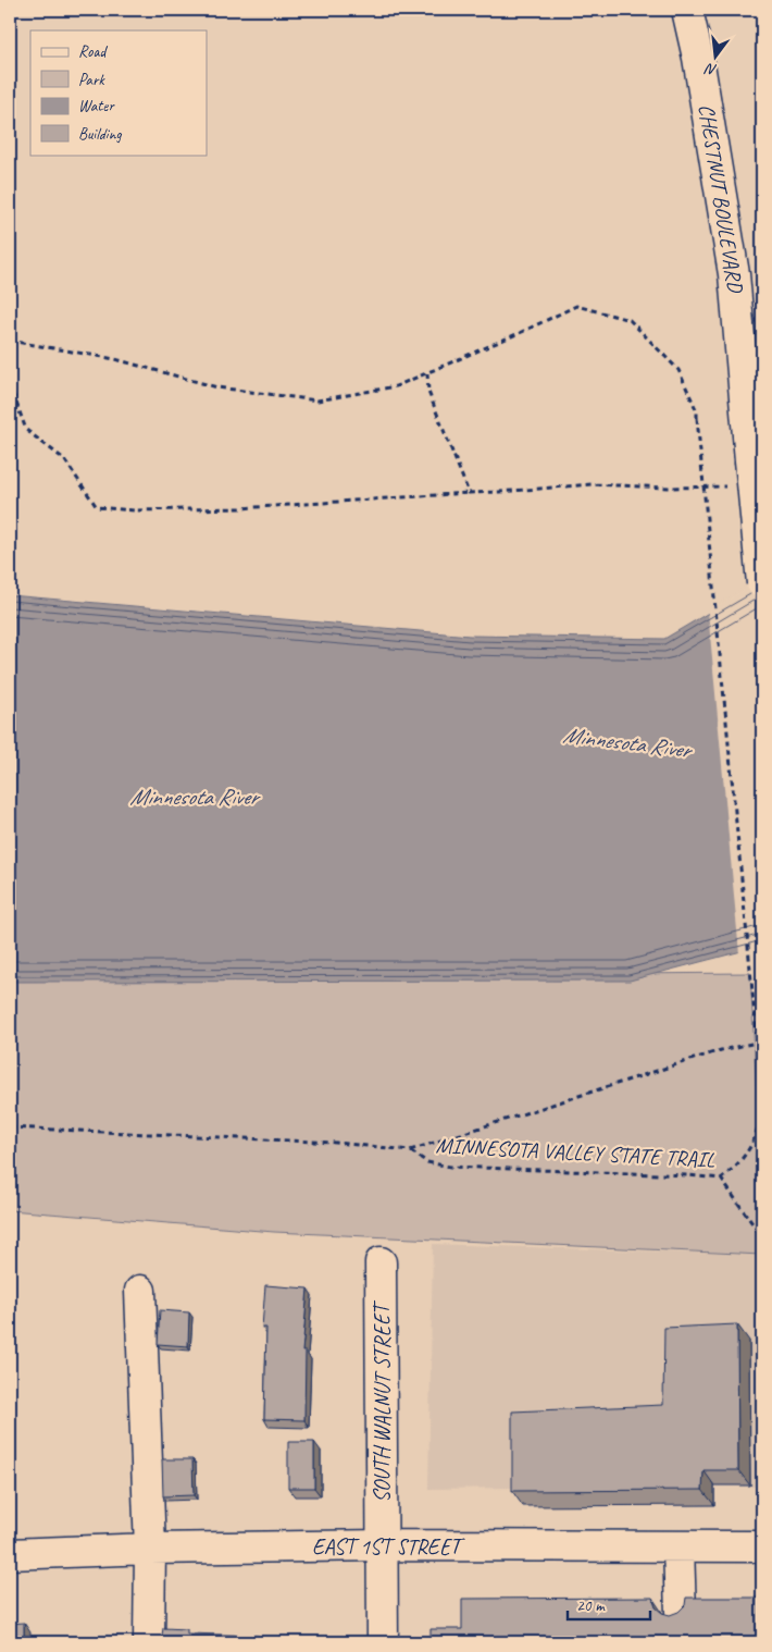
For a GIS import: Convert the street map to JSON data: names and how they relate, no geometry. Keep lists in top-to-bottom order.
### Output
{
  "streets": {
    "street": ["CHESTNUT BOULEVARD", "SOUTH WALNUT STREET", "EAST 1ST STREET"],
    "path": ["MINNESOTA VALLEY STATE TRAIL"]
  },
  "crossings": [
    ["SOUTH WALNUT STREET", "EAST 1ST STREET"]
  ],
  "water": ["Minnesota River"],
  "legend": [
    "Road",
    "Park",
    "Water",
    "Building"
  ],
  "scale_bar": "20 m",
  "north": "bottom"
}
